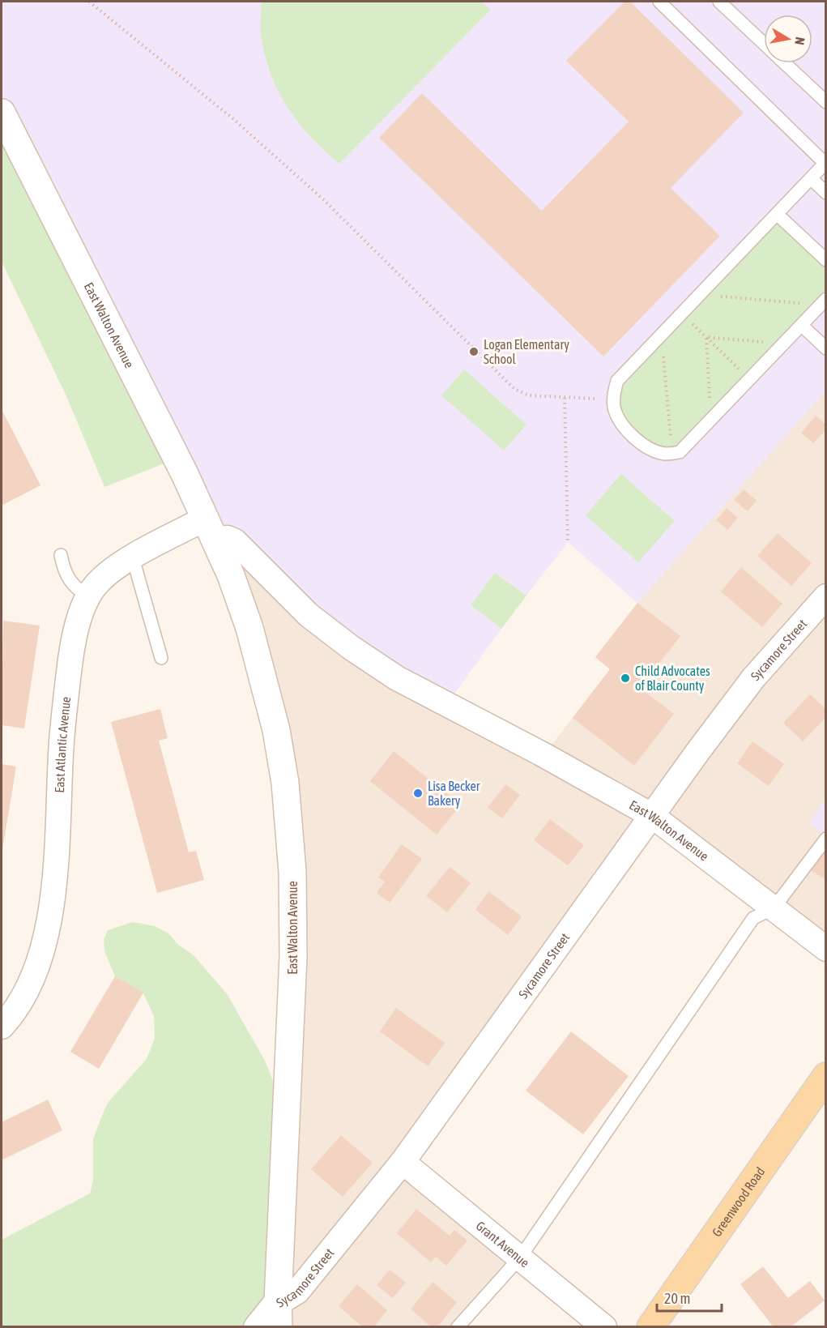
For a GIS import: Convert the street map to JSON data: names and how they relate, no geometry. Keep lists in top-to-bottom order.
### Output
{
  "streets": {
    "main road": ["East Walton Avenue", "Greenwood Road"],
    "street": ["Sycamore Street", "East Atlantic Avenue", "Grant Avenue"]
  },
  "crossings": [
    ["East Walton Avenue", "Sycamore Street"],
    ["East Walton Avenue", "East Atlantic Avenue"],
    ["Sycamore Street", "Grant Avenue"]
  ],
  "places": ["Logan Elementary School", "Child Advocates of Blair County", "Lisa Becker Bakery"],
  "scale_bar": "20 m",
  "north": "right"
}
